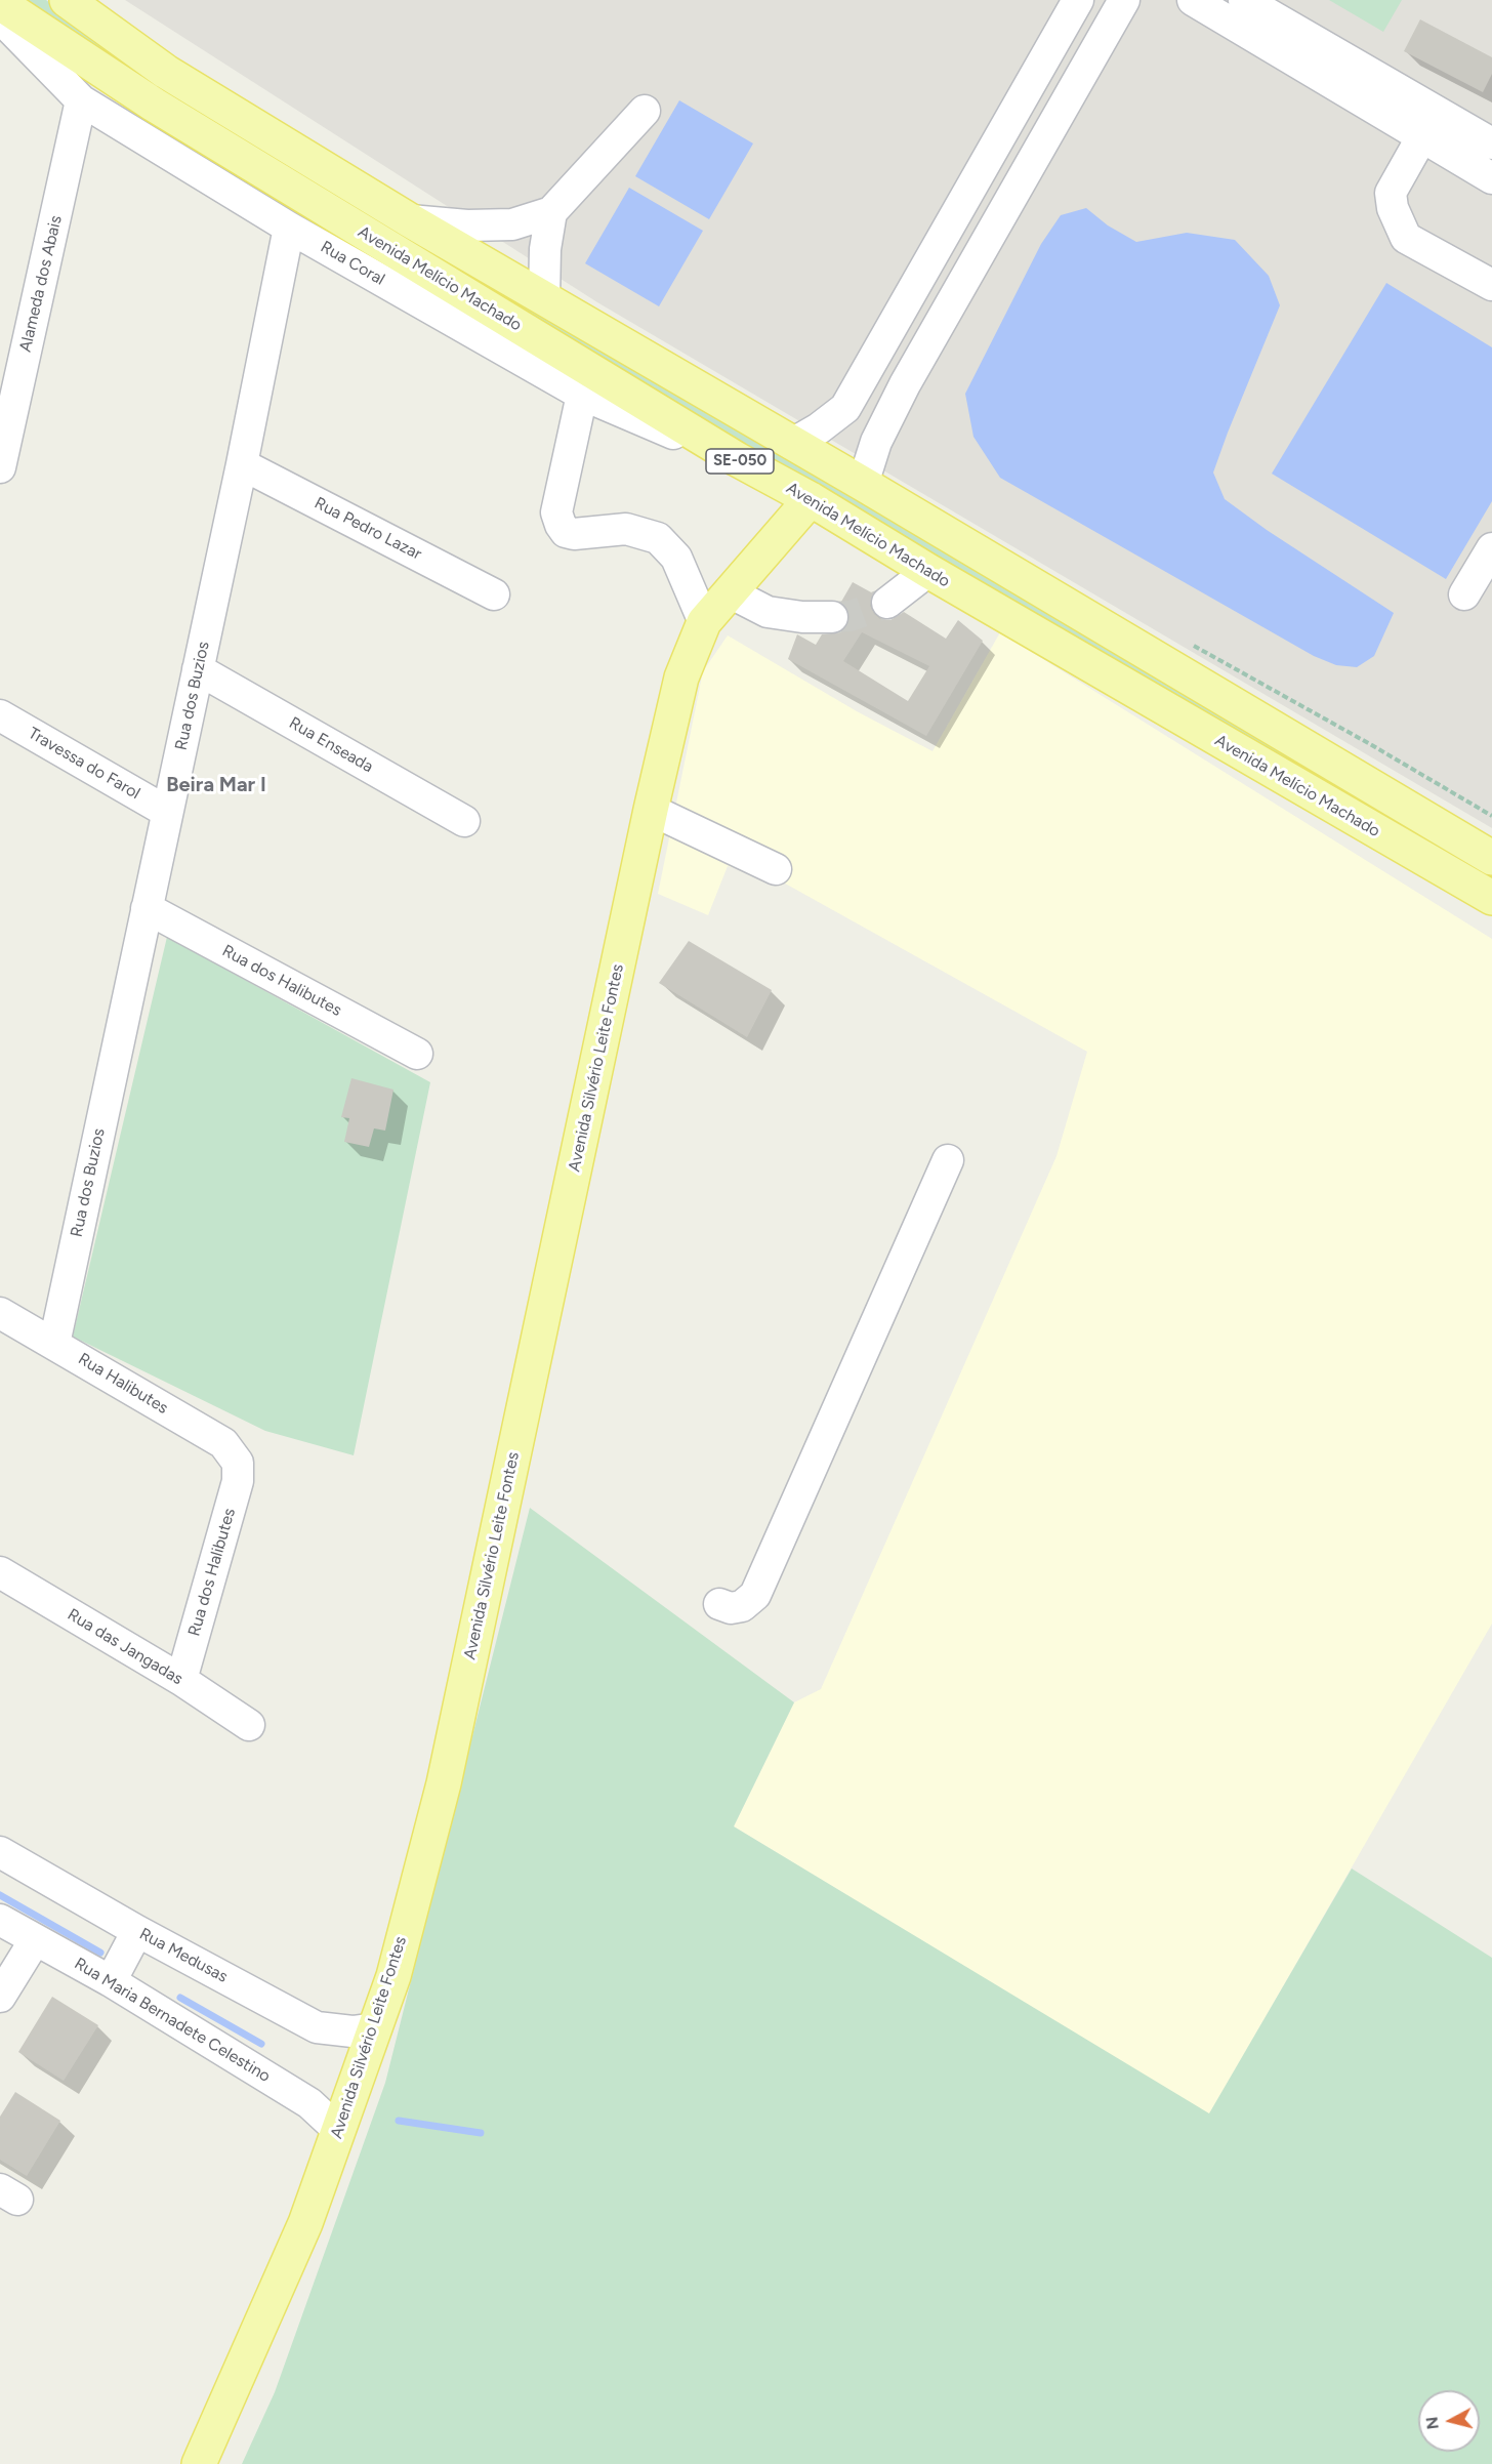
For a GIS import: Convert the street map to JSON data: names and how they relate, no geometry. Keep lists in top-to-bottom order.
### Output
{
  "streets": {
    "main road": ["Avenida Melício Machado", "SE-050", "Avenida Silvério Leite Fontes"],
    "street": [
      "Rua Coral",
      "Alameda dos Abais",
      "Rua Pedro Lazar",
      "Rua dos Buzios",
      "Rua Enseada",
      "Travessa do Farol",
      "Rua dos Halibutes",
      "Rua Halibutes",
      "Rua das Jangadas",
      "Rua Medusas",
      "Rua Maria Bernadete Celestino"
    ]
  },
  "crossings": [
    ["Rua Coral", "Avenida Melício Machado"],
    ["Rua Coral", "Alameda dos Abais"],
    ["Rua Coral", "Rua dos Buzios"],
    ["Avenida Melício Machado", "Avenida Silvério Leite Fontes"],
    ["Rua Pedro Lazar", "Rua dos Buzios"],
    ["Rua dos Buzios", "Rua Enseada"],
    ["Rua dos Buzios", "Travessa do Farol"],
    ["Rua dos Buzios", "Rua dos Halibutes"],
    ["Rua dos Buzios", "Rua Halibutes"],
    ["Rua dos Halibutes", "Rua Halibutes"],
    ["Rua dos Halibutes", "Rua das Jangadas"],
    ["Avenida Silvério Leite Fontes", "Rua Medusas"],
    ["Avenida Silvério Leite Fontes", "Rua Maria Bernadete Celestino"]
  ],
  "districts": ["Beira Mar I"],
  "north": "left"
}
